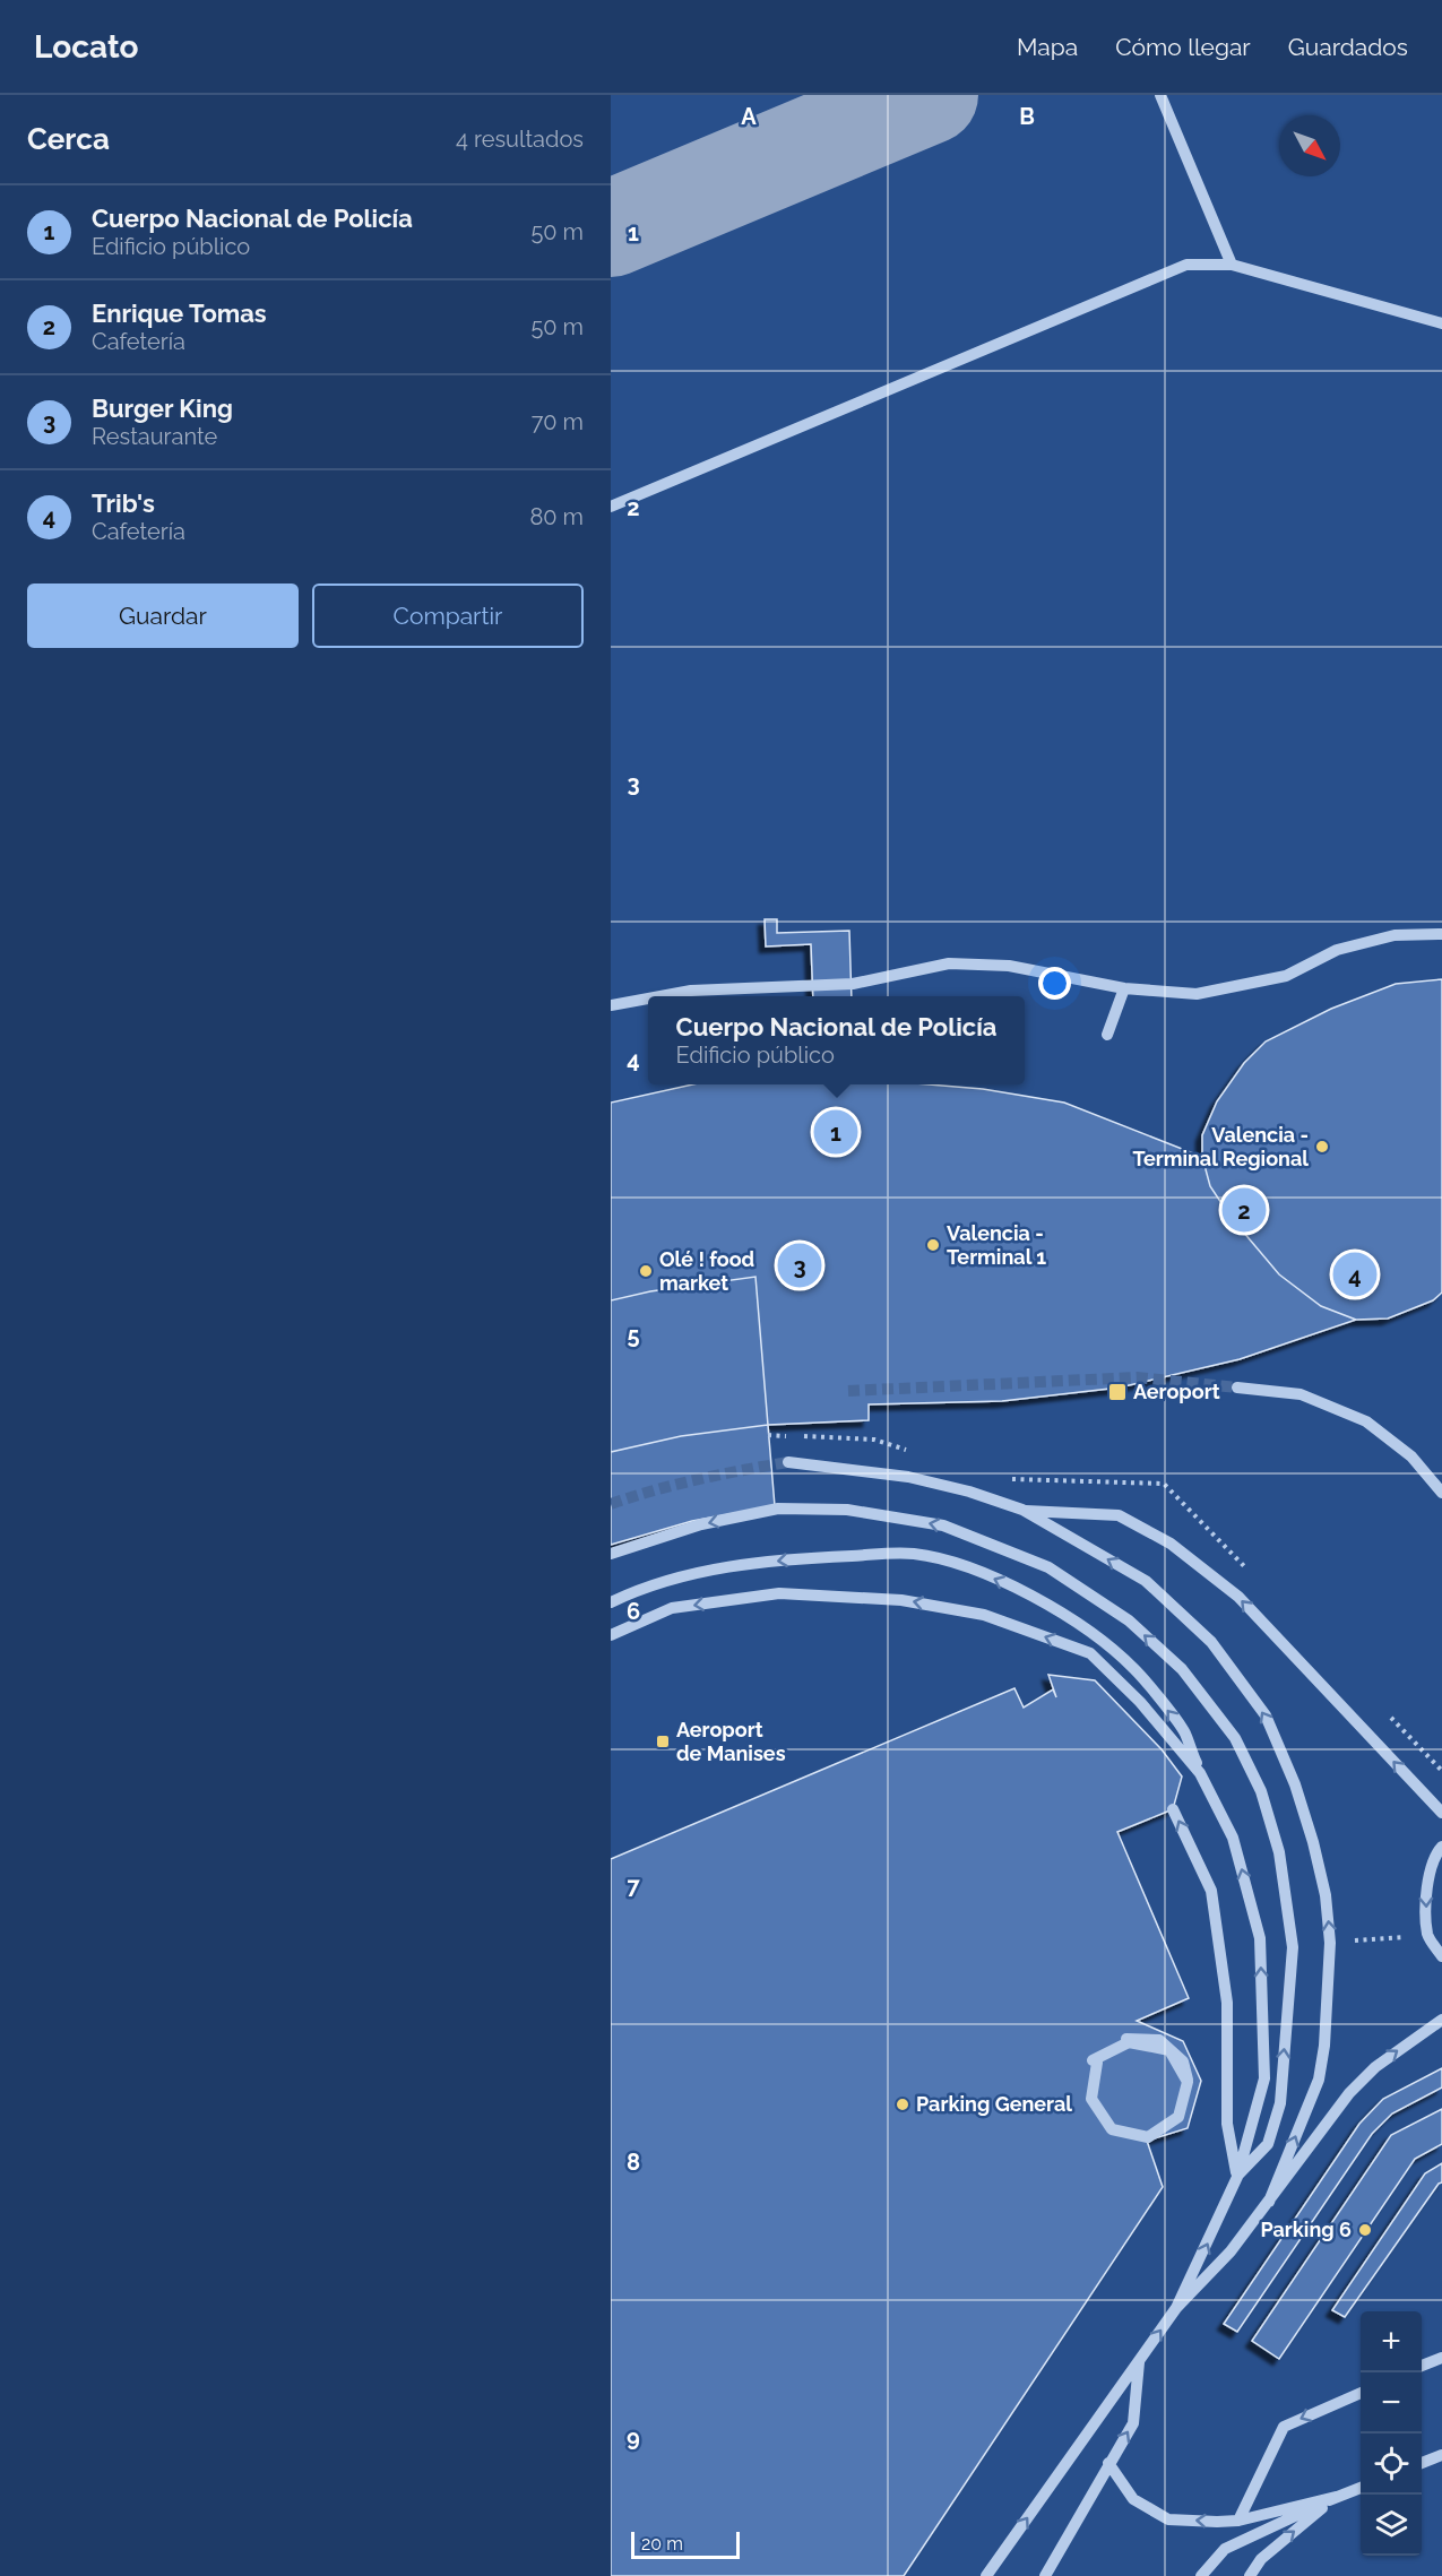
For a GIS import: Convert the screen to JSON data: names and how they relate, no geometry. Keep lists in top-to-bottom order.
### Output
{
  "places": {
    "other": [
      "Valencia - Terminal Regional",
      "Valencia - Terminal 1",
      "Olé ! food market",
      "Parking General",
      "Parking 6"
    ],
    "transit": ["Aeroport", "Aeroport de Manises"]
  },
  "scale_bar": "20 m",
  "north": "bottom right",
  "page": {
    "header": "Locato",
    "nav": ["Mapa", "Cómo llegar", "Guardados"],
    "heading": ["Cerca", "4 resultados"],
    "list": [
      {
        "mark": "1",
        "name": "Cuerpo Nacional de Policía",
        "note": "Edificio público",
        "value": "50 m"
      },
      {
        "mark": "2",
        "name": "Enrique Tomas",
        "note": "Cafetería",
        "value": "50 m"
      },
      {
        "mark": "3",
        "name": "Burger King",
        "note": "Restaurante",
        "value": "70 m"
      },
      {
        "mark": "4",
        "name": "Trib's",
        "note": "Cafetería",
        "value": "80 m"
      }
    ],
    "buttons": ["Guardar", "Compartir"],
    "popup": ["Cuerpo Nacional de Policía", "Edificio público"],
    "pins": [
      "1",
      "2",
      "3",
      "4"
    ],
    "map_buttons": ["+", "−"],
    "scale": "20 m"
  },
  "grid": {
    "columns": ["A", "B"],
    "rows": [
      "1",
      "2",
      "3",
      "4",
      "5",
      "6",
      "7",
      "8",
      "9"
    ]
  }
}
